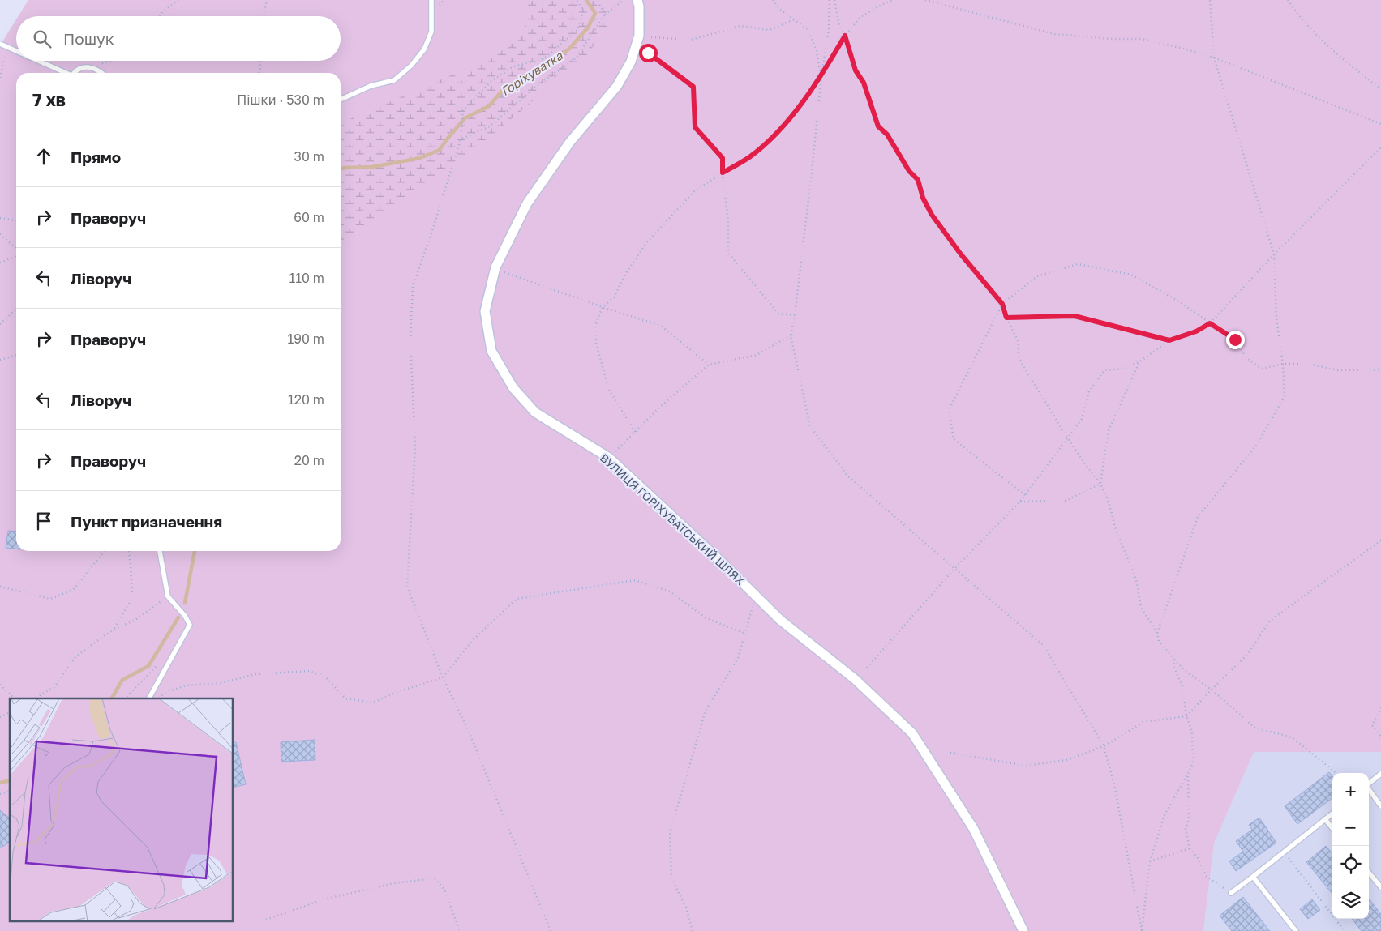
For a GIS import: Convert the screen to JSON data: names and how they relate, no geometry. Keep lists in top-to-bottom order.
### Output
{
  "streets": {
    "street": ["ВУЛИЦЯ ГОРІХУВАТСЬКИЙ ШЛЯХ"]
  },
  "water": ["Горіхуватка"],
  "page": {
    "search": "Пошук",
    "heading": ["7 хв", "Пішки · 530 m"],
    "list": [
      ["Прямо", "30 m"],
      ["Праворуч", "60 m"],
      ["Ліворуч", "110 m"],
      ["Праворуч", "190 m"],
      ["Ліворуч", "120 m"],
      ["Праворуч", "20 m"],
      "Пункт призначення"
    ],
    "map_buttons": ["+", "−"]
  }
}
